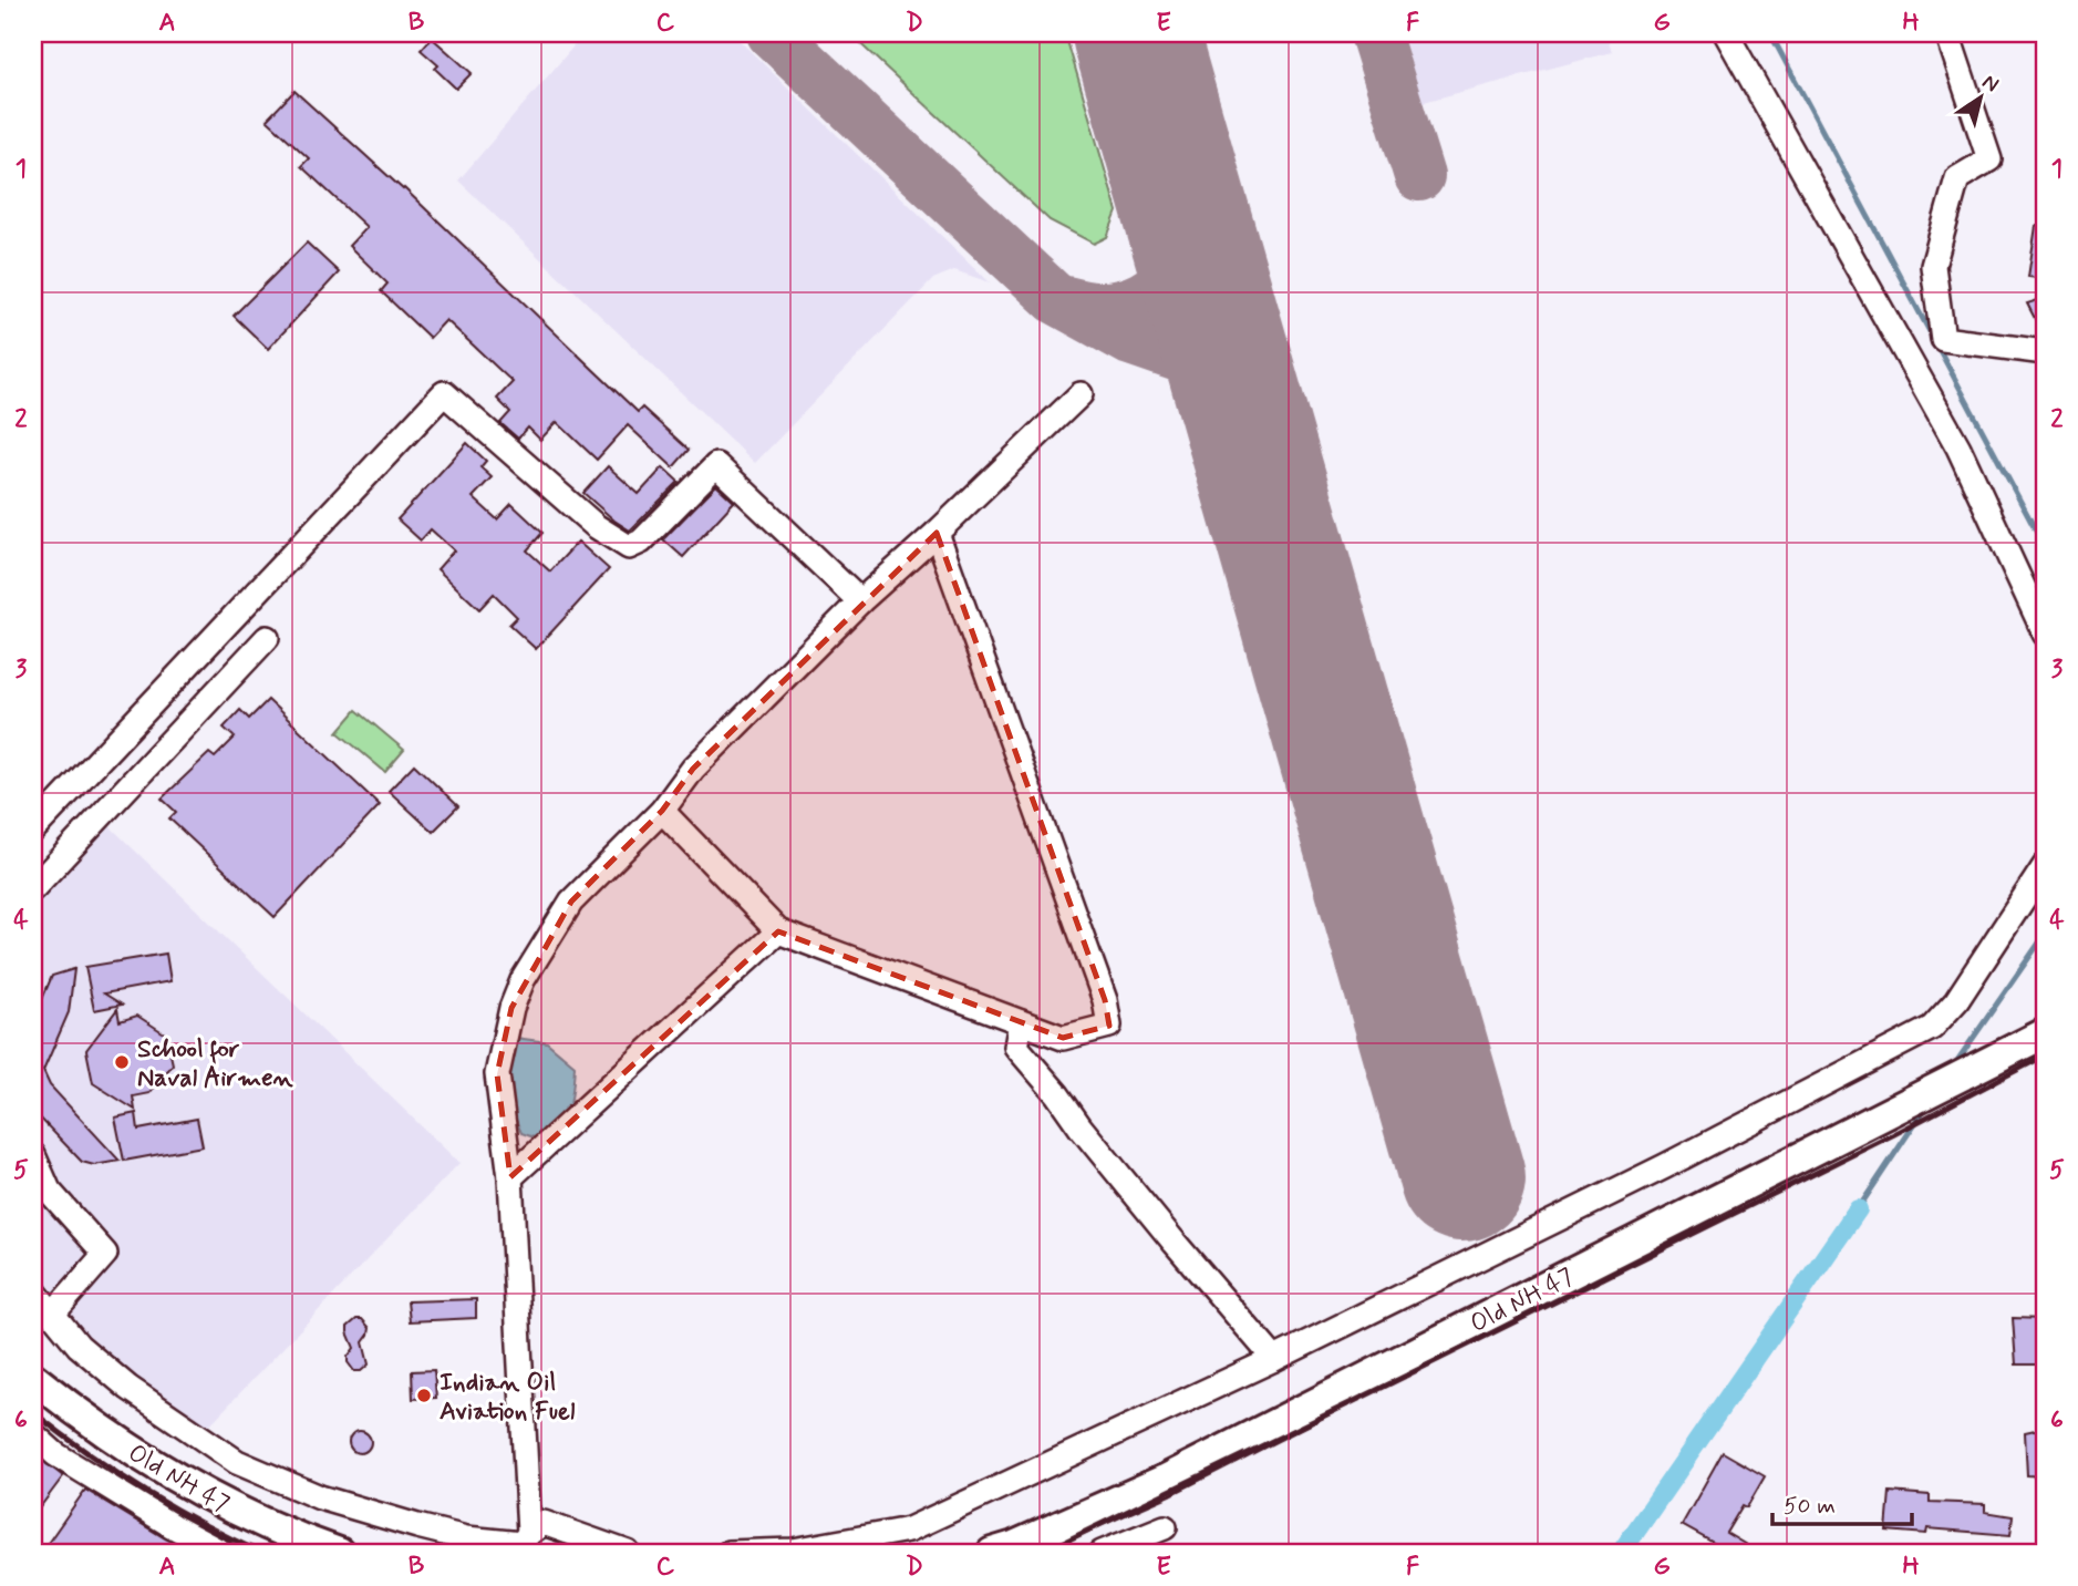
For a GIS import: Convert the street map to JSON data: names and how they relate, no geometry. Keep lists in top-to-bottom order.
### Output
{
  "streets": {
    "main road": ["Old NH 47"]
  },
  "places": ["School for Naval Airmen", "Indian Oil Aviation Fuel"],
  "scale_bar": "50 m",
  "north": "top right",
  "grid": {
    "columns": [
      "A",
      "B",
      "C",
      "D",
      "E",
      "F",
      "G",
      "H"
    ],
    "rows": [
      "1",
      "2",
      "3",
      "4",
      "5",
      "6"
    ]
  }
}
